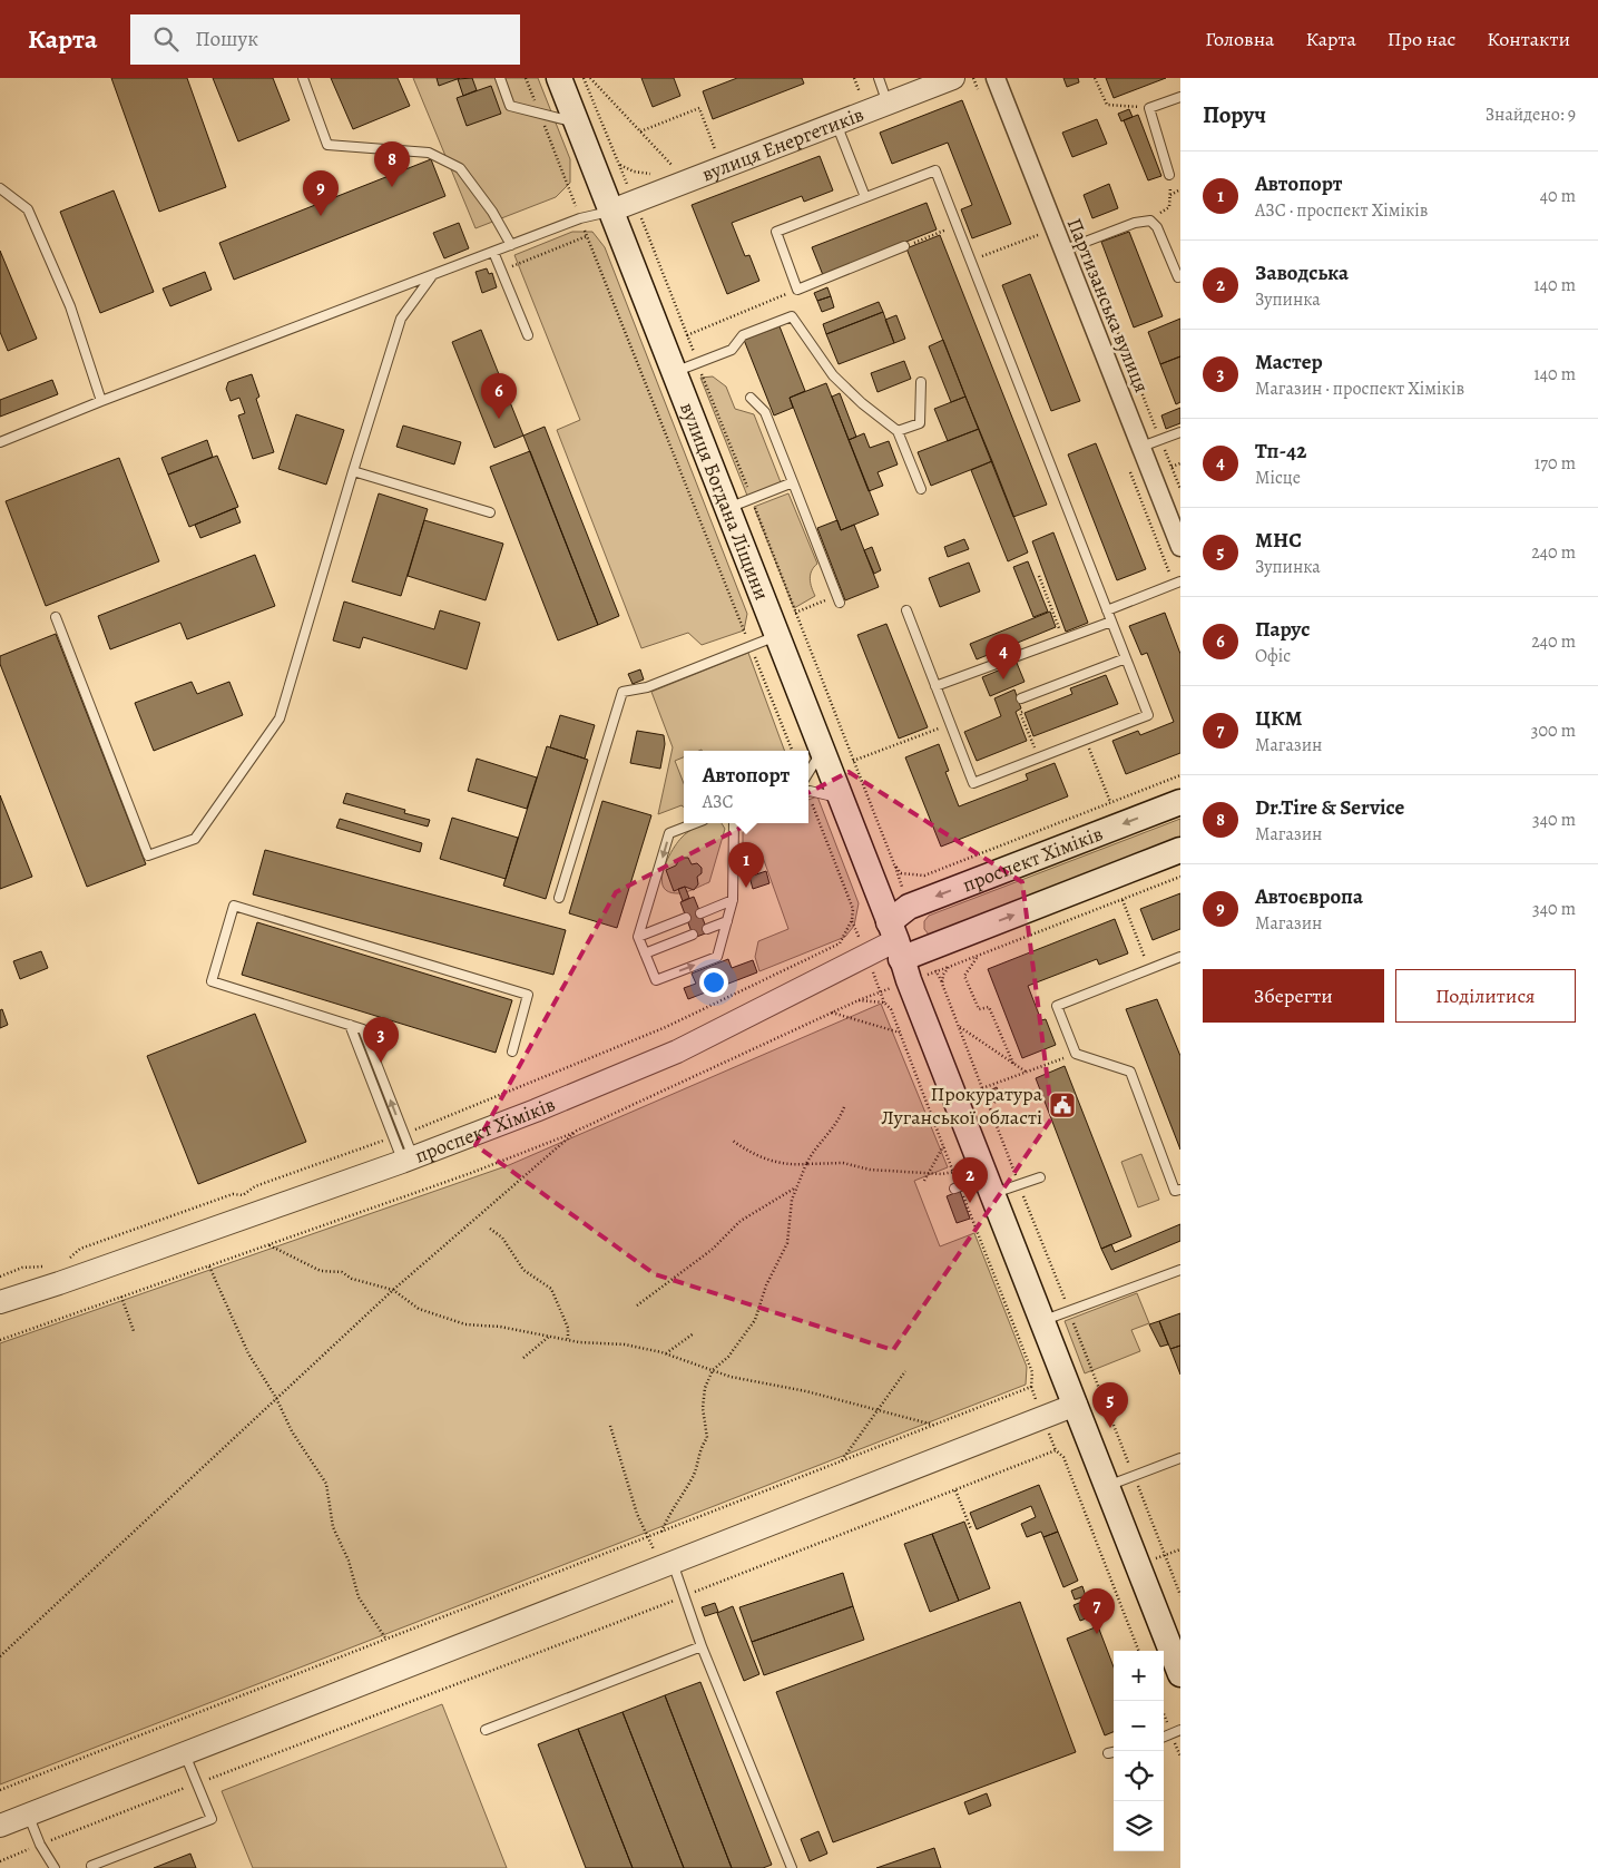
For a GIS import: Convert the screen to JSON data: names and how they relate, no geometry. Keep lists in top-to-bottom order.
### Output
{
  "streets": {
    "main road": ["вулиця Богдана Ліщини", "проспект Хіміків"],
    "street": ["вулиця Енергетиків", "Партизанська вулиця"]
  },
  "crossings": [
    ["вулиця Енергетиків", "вулиця Богдана Ліщини"],
    ["вулиця Богдана Ліщини", "проспект Хіміків"]
  ],
  "places": {
    "public building": ["Прокуратура Луганської області"]
  },
  "page": {
    "header": "Карта",
    "search": "Пошук",
    "nav": [
      "Головна",
      "Карта",
      "Про нас",
      "Контакти"
    ],
    "heading": ["Поруч", "Знайдено: 9"],
    "pins": [
      "8",
      "9",
      "6",
      "4",
      "1",
      "3",
      "2",
      "5",
      "7"
    ],
    "list": [
      {
        "mark": "1",
        "name": "Автопорт",
        "note": "АЗС · проспект Хіміків",
        "value": "40 m"
      },
      {
        "mark": "2",
        "name": "Заводська",
        "note": "Зупинка",
        "value": "140 m"
      },
      {
        "mark": "3",
        "name": "Мастер",
        "note": "Магазин · проспект Хіміків",
        "value": "140 m"
      },
      {
        "mark": "4",
        "name": "Тп-42",
        "note": "Місце",
        "value": "170 m"
      },
      {
        "mark": "5",
        "name": "МНС",
        "note": "Зупинка",
        "value": "240 m"
      },
      {
        "mark": "6",
        "name": "Парус",
        "note": "Офіс",
        "value": "240 m"
      },
      {
        "mark": "7",
        "name": "ЦКМ",
        "note": "Магазин",
        "value": "300 m"
      },
      {
        "mark": "8",
        "name": "Dr.Tire & Service",
        "note": "Магазин",
        "value": "340 m"
      },
      {
        "mark": "9",
        "name": "Автоєвропа",
        "note": "Магазин",
        "value": "340 m"
      }
    ],
    "popup": ["Автопорт", "АЗС"],
    "buttons": ["Зберегти", "Поділитися"],
    "map_buttons": ["+", "−"]
  }
}
